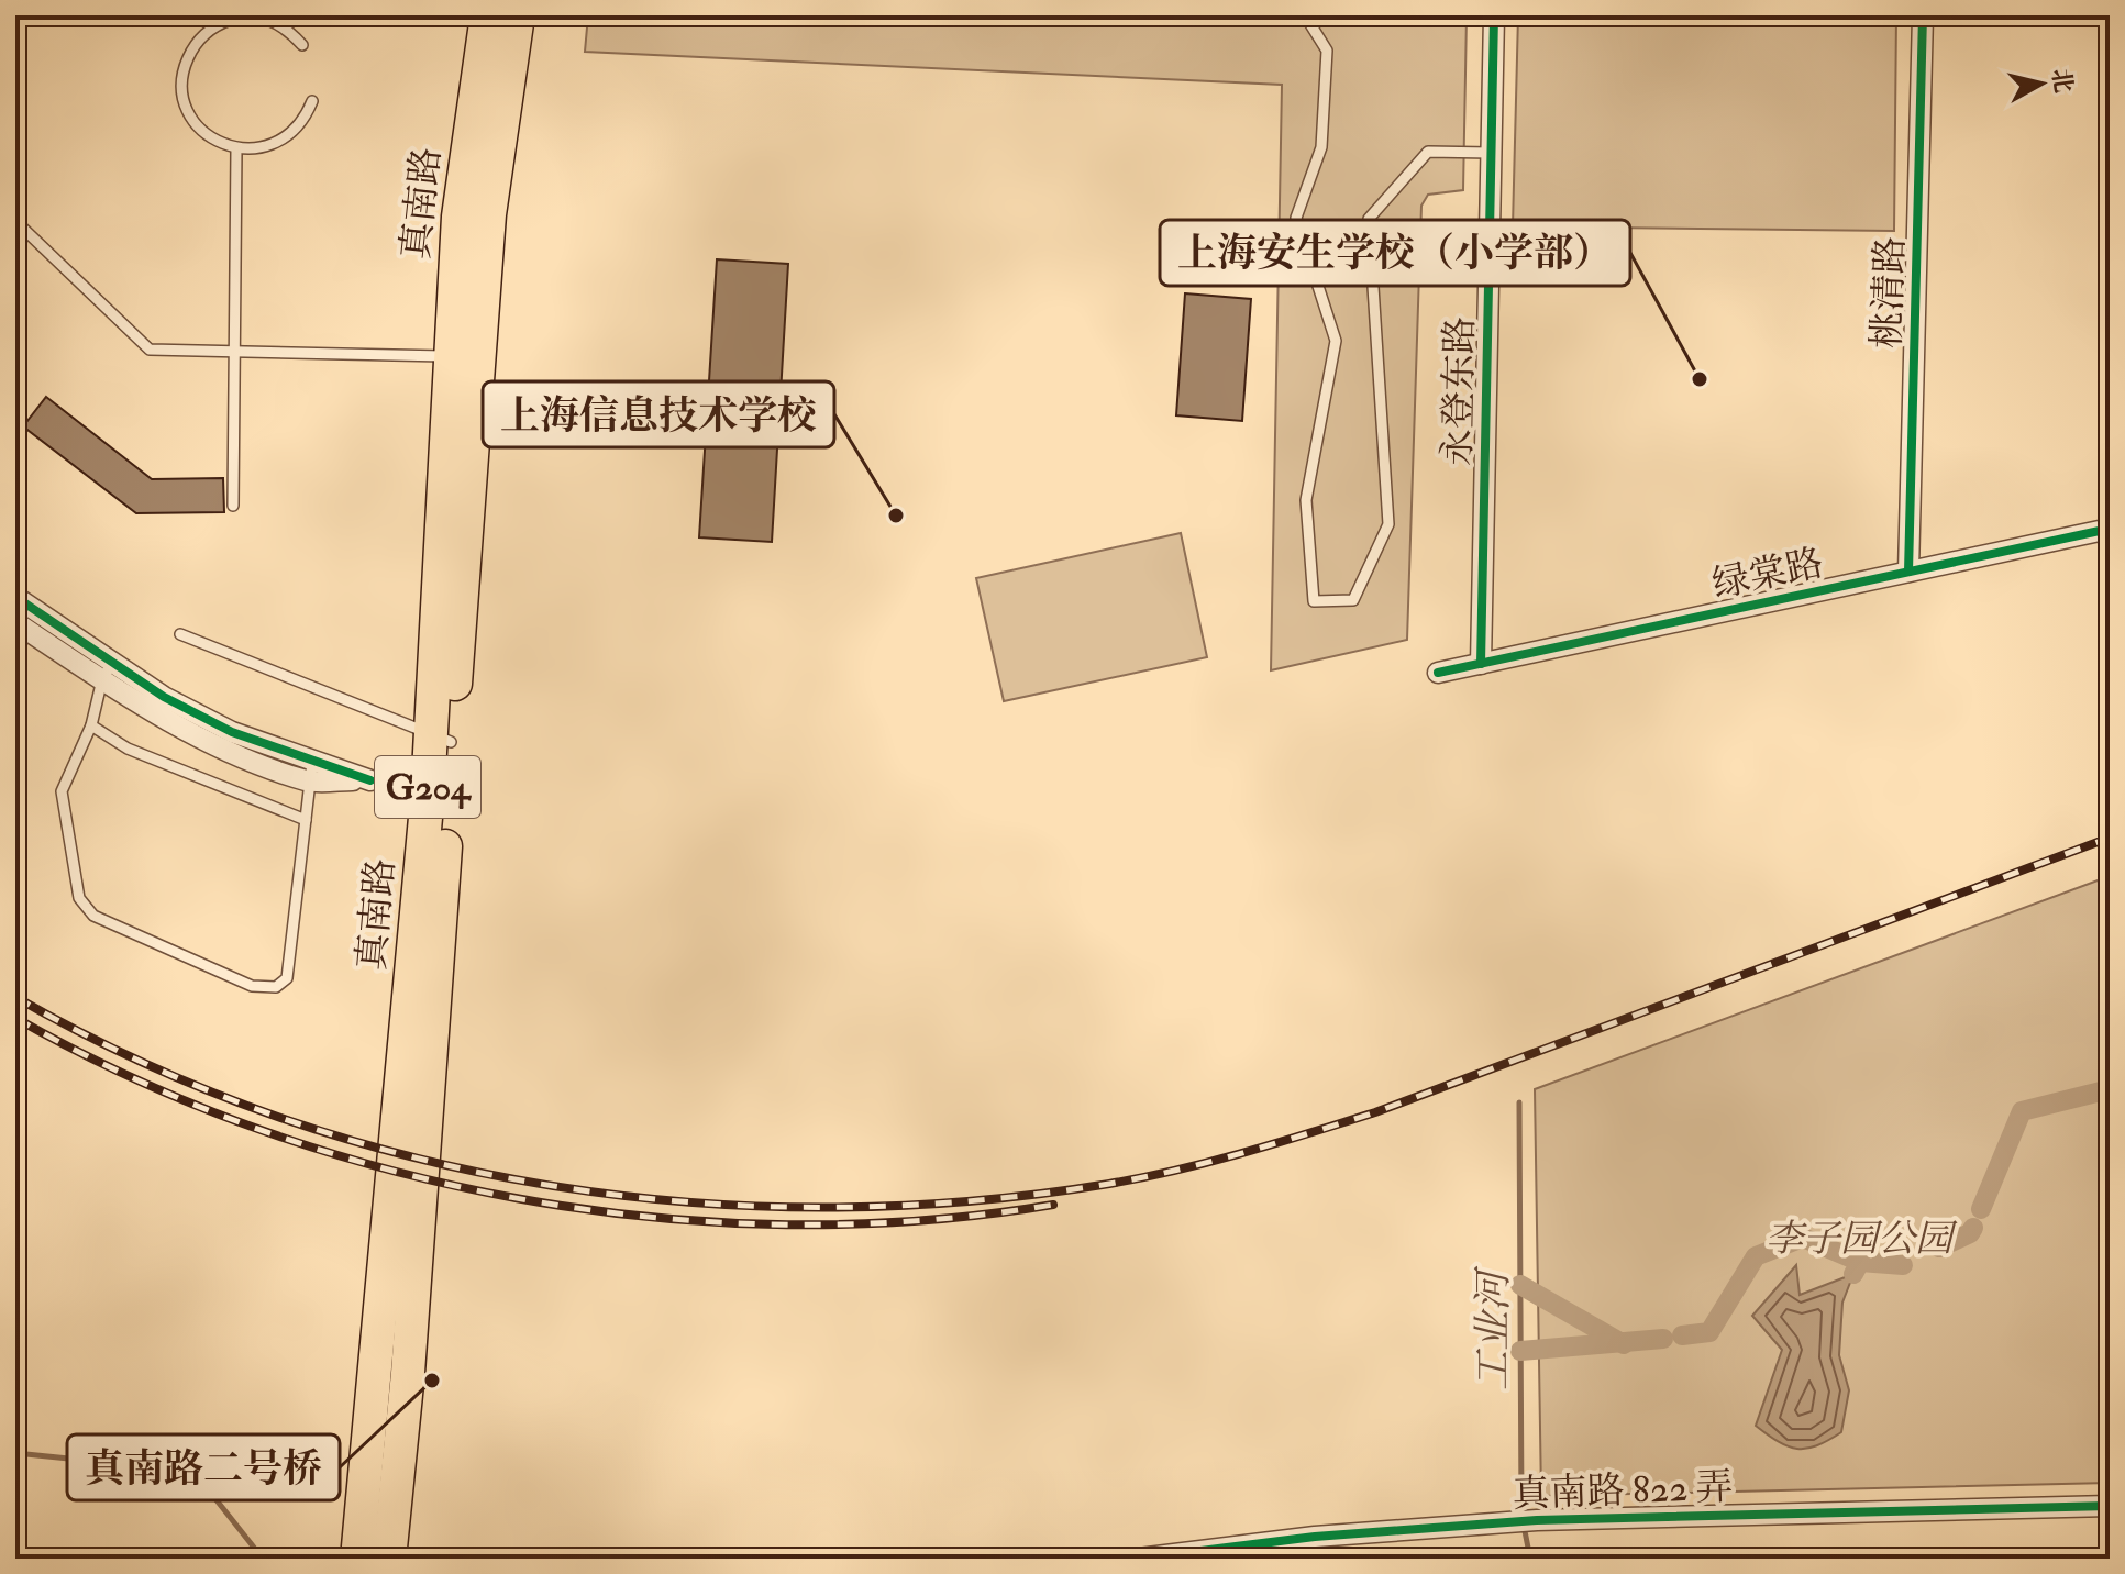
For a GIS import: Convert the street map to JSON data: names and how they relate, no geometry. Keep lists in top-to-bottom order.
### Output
{
  "streets": {
    "main road": ["真南路", "G204"],
    "street": [
      "桃清路",
      "永登东路",
      "绿棠路",
      "真南路 822 弄"
    ]
  },
  "crossings": [
    ["桃清路", "绿棠路"],
    ["永登东路", "绿棠路"]
  ],
  "water": ["工业河"],
  "parks": ["李子园公园"],
  "places": ["上海安生学校（小学部）", "上海信息技术学校", "真南路二号桥"],
  "north": "right"
}
